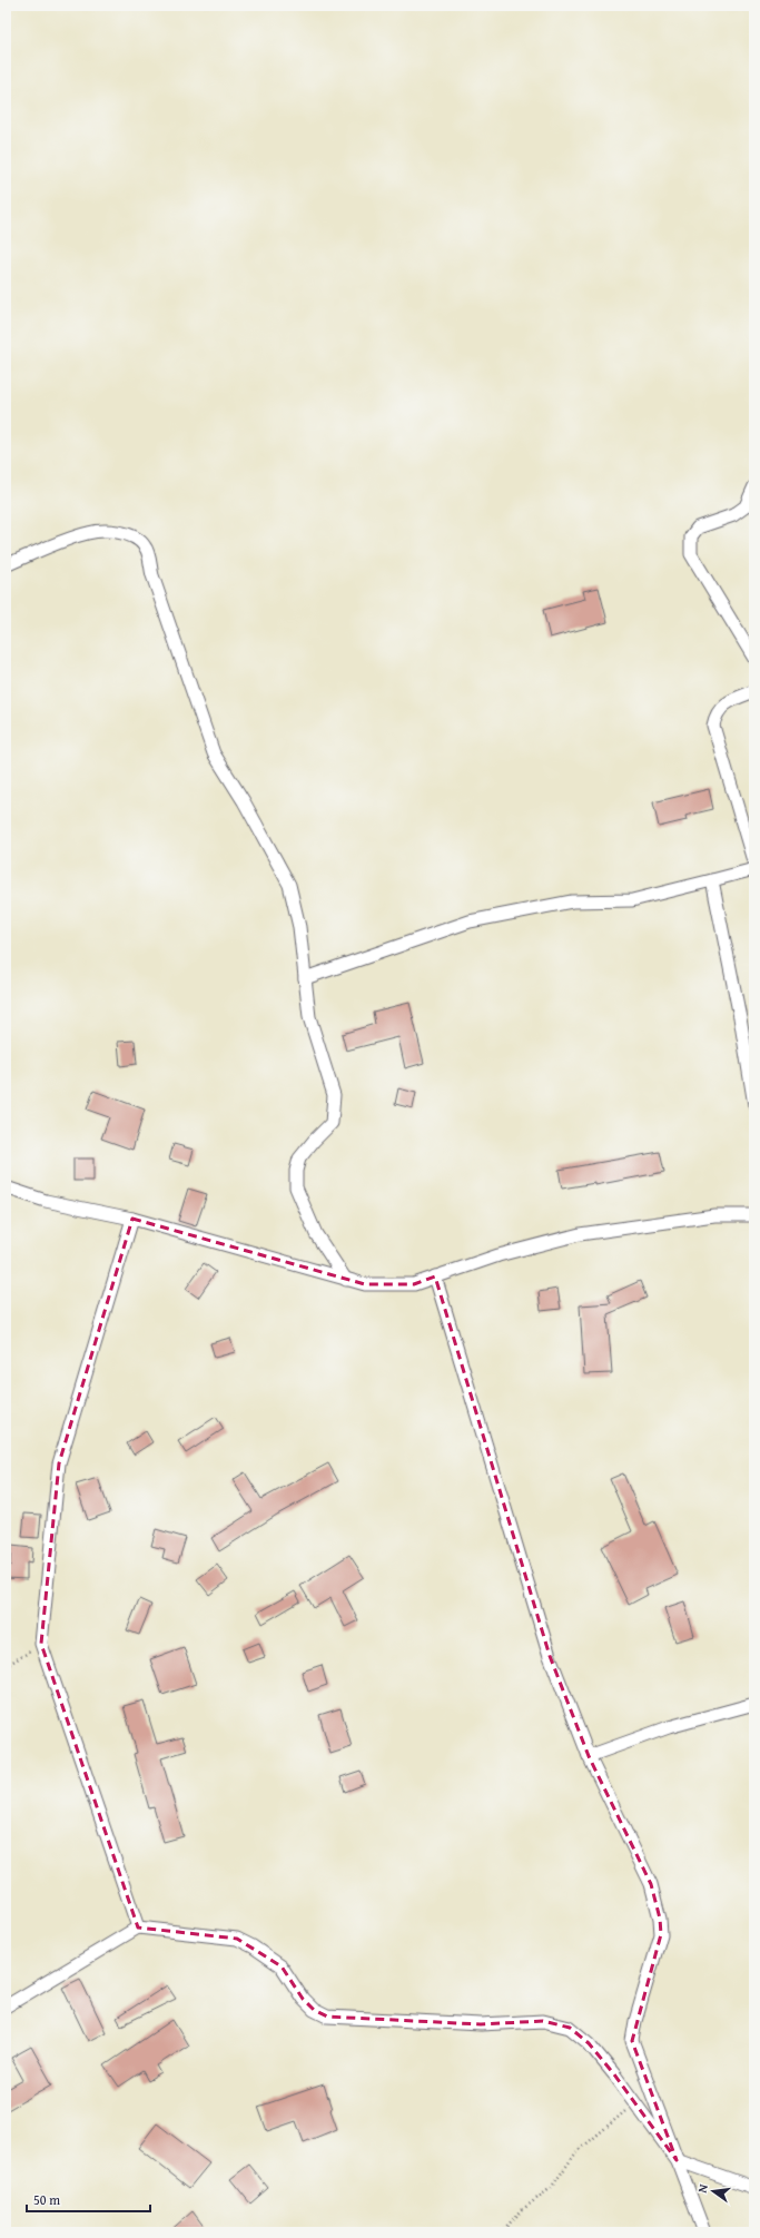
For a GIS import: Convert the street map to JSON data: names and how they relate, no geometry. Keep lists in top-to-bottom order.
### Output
{
  "scale_bar": "50 m",
  "north": "left"
}
